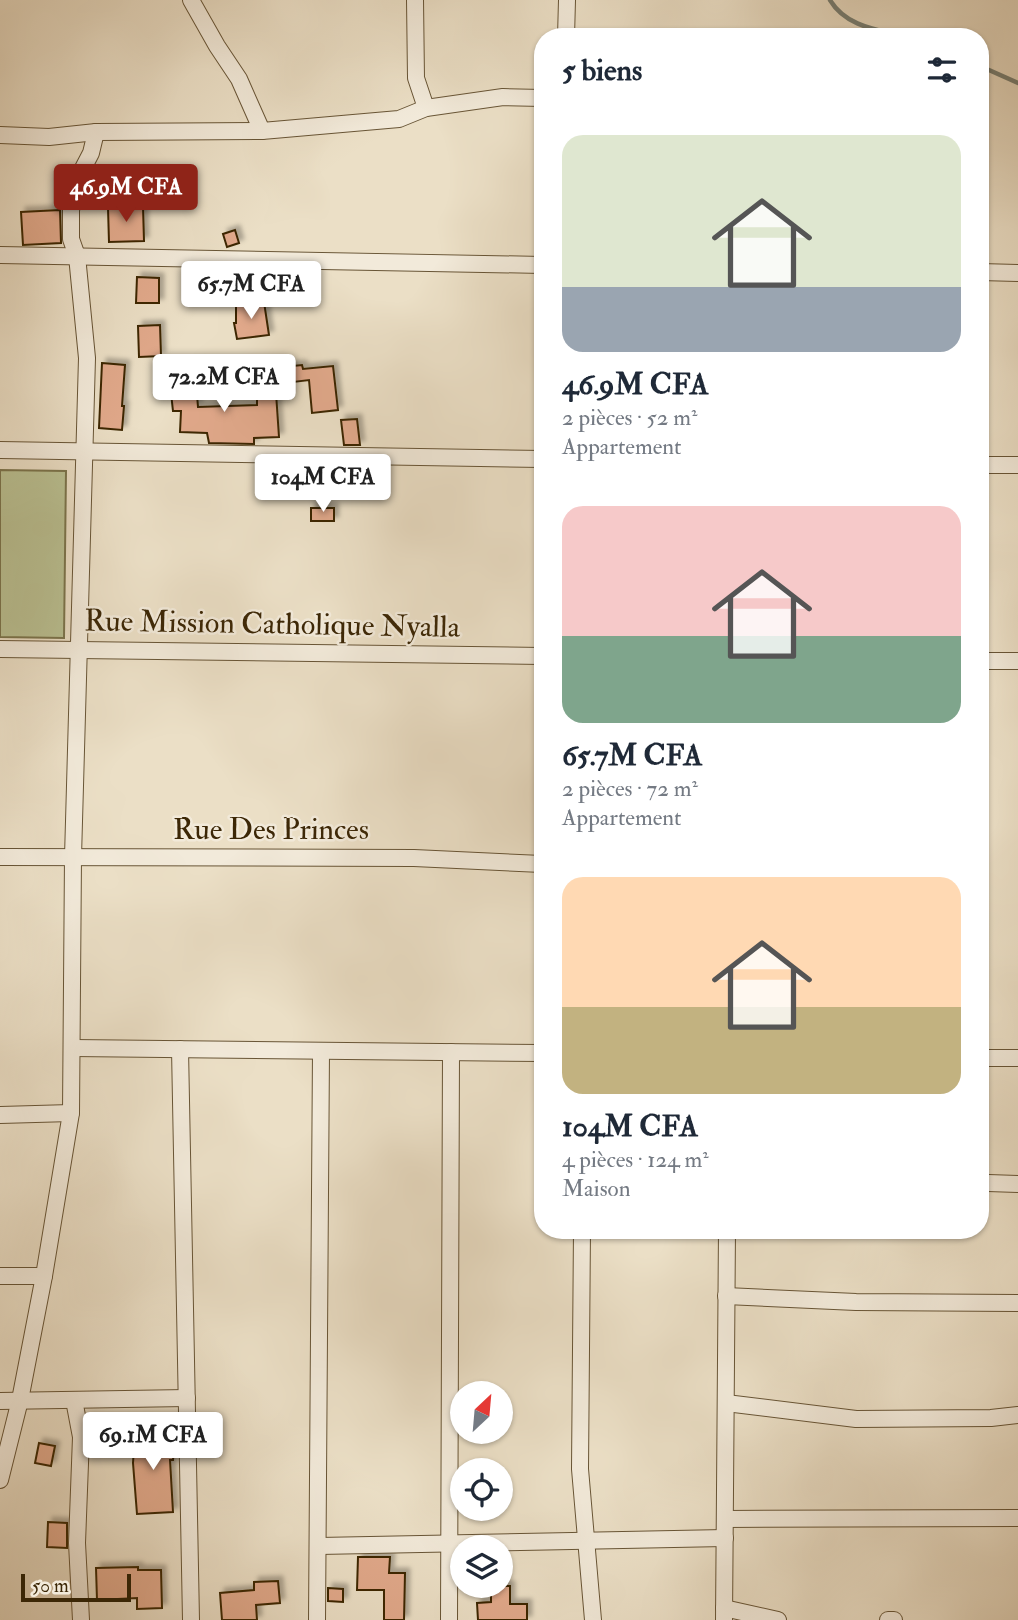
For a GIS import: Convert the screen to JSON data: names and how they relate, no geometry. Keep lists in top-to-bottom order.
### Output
{
  "streets": {
    "street": ["Rue Mission Catholique Nyalla", "Rue Des Princes"]
  },
  "scale_bar": "50 m",
  "north": "top right",
  "page": {
    "heading": "5 biens",
    "list": [
      {
        "name": "46.9M CFA",
        "note": "2 pièces · 52 m² · Appartement"
      },
      {
        "name": "65.7M CFA",
        "note": "2 pièces · 72 m² · Appartement"
      },
      {
        "name": "104M CFA",
        "note": "4 pièces · 124 m² · Maison"
      }
    ],
    "price": [
      "46.9M CFA",
      "65.7M CFA",
      "72.2M CFA",
      "104M CFA",
      "69.1M CFA"
    ],
    "scale": "50 m"
  }
}
